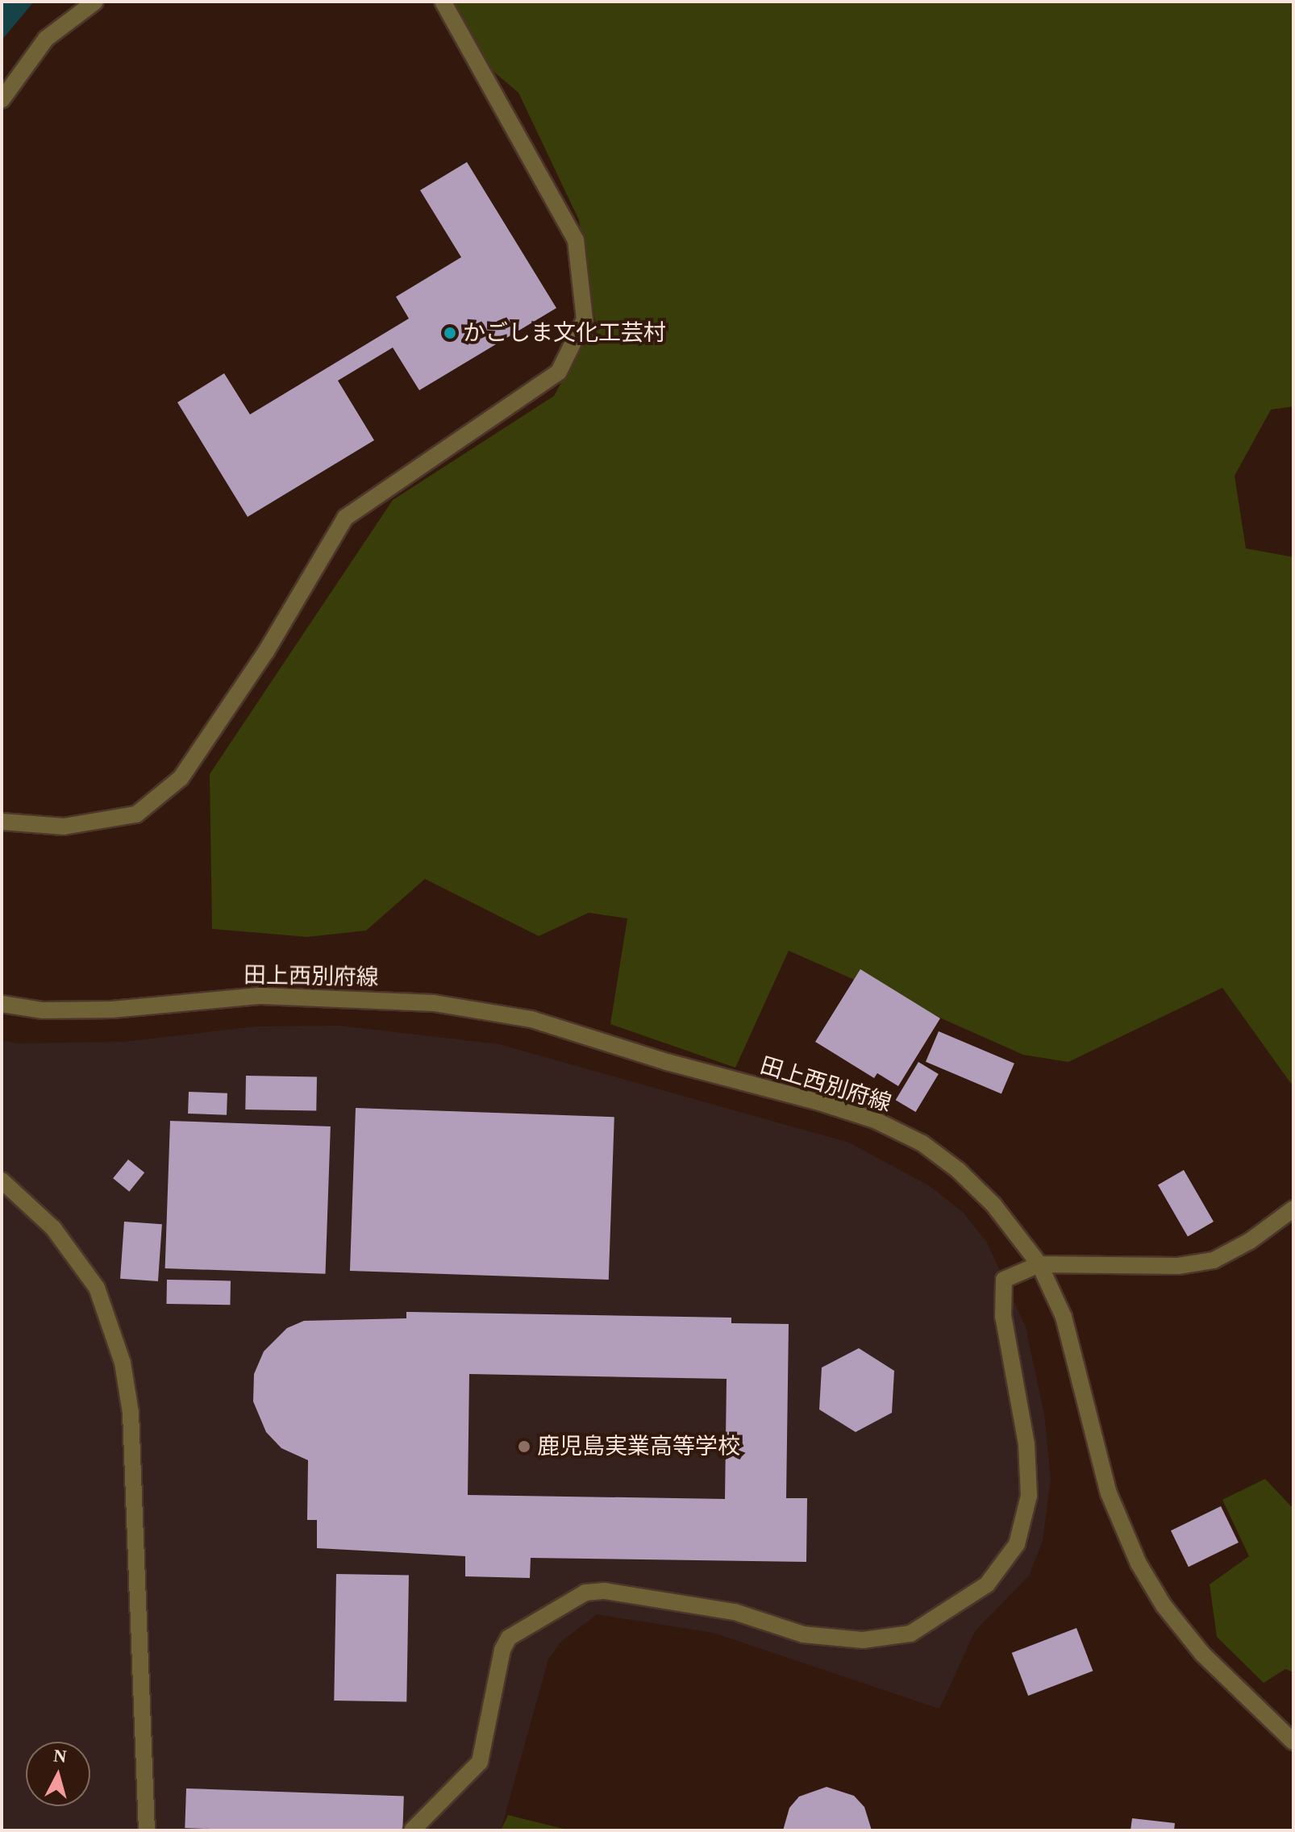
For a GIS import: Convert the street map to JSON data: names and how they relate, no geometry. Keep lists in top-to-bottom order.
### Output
{
  "streets": {
    "street": ["田上西別府線"]
  },
  "places": ["かごしま文化工芸村", "鹿児島実業高等学校"],
  "north": "top"
}
